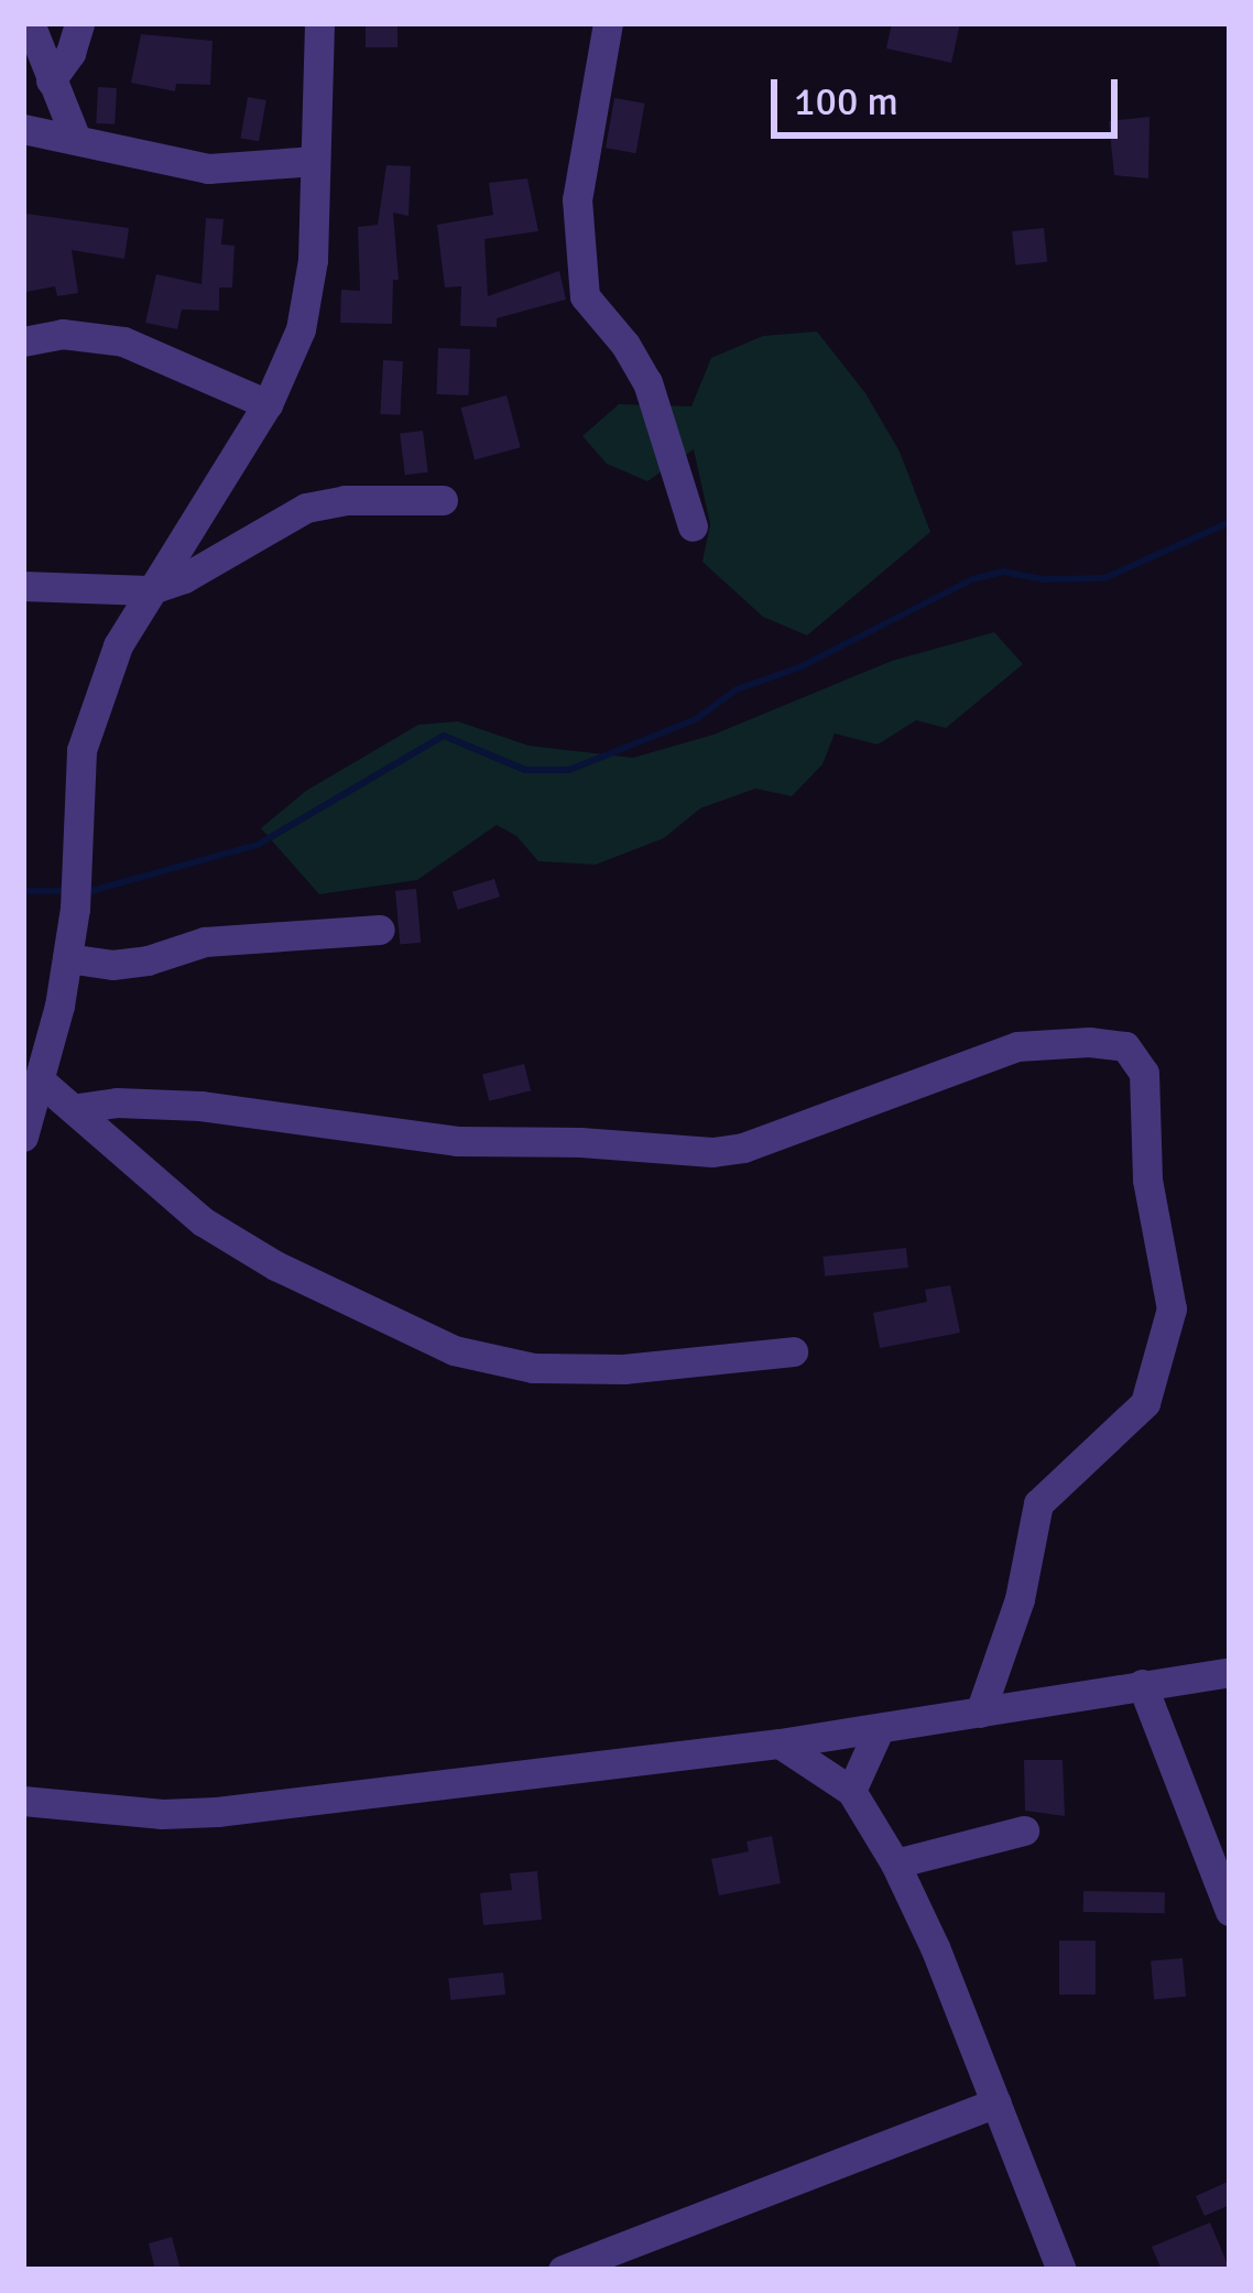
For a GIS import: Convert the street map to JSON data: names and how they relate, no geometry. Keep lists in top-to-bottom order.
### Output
{
  "scale_bar": "100 m"
}
